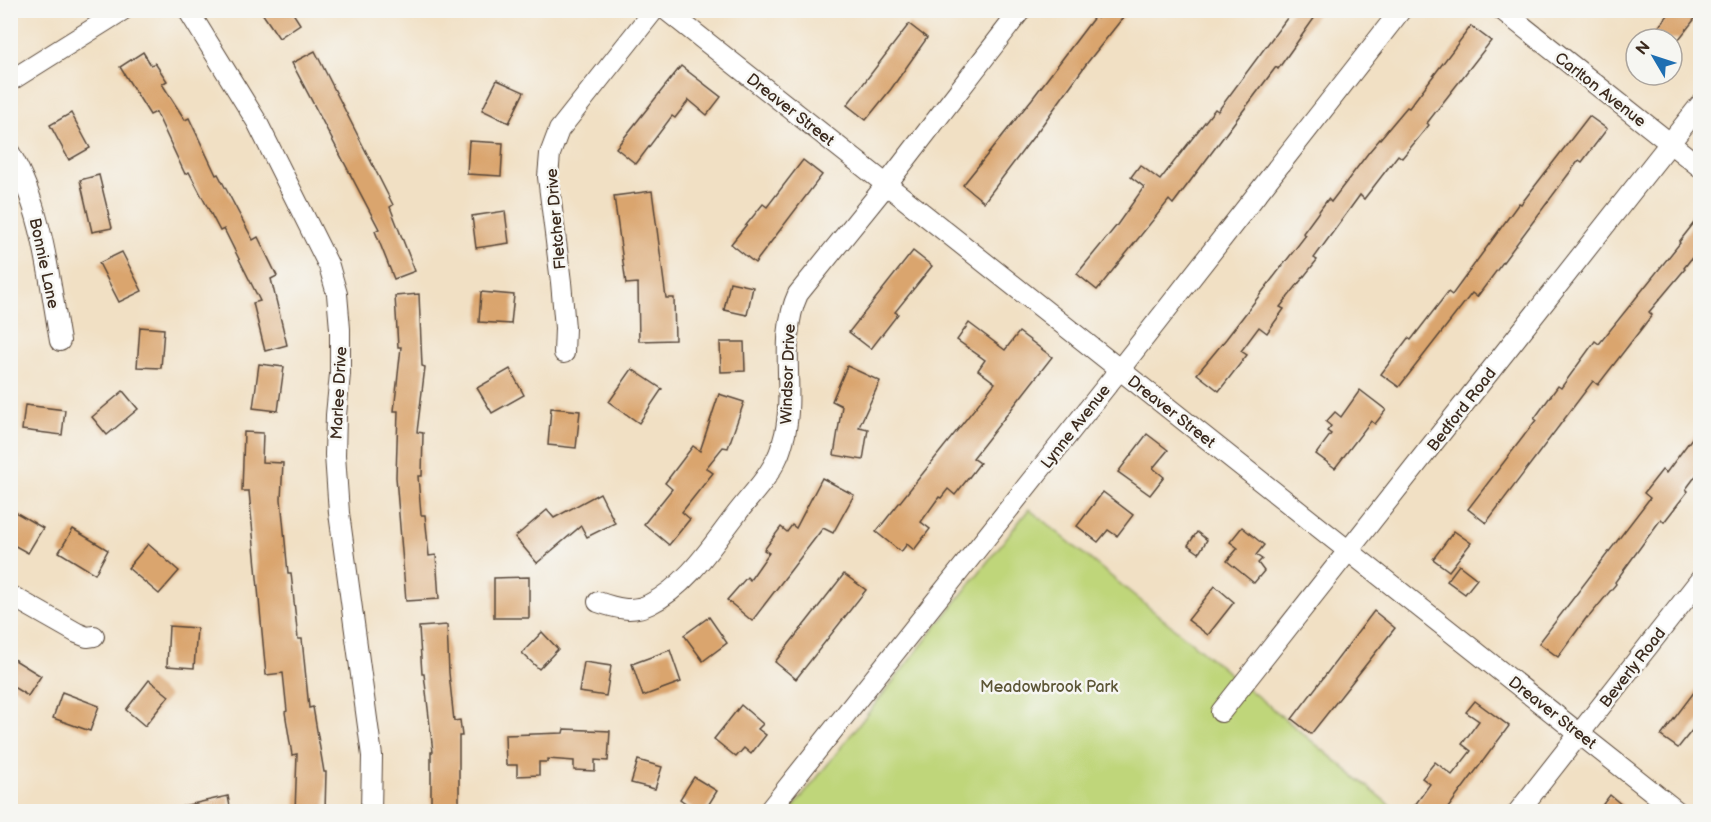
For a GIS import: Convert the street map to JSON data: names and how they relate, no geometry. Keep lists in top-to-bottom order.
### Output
{
  "streets": {
    "street": [
      "Carlton Avenue",
      "Dreaver Street",
      "Fletcher Drive",
      "Bonnie Lane",
      "Windsor Drive",
      "Marlee Drive",
      "Bedford Road",
      "Lynne Avenue",
      "Beverly Road"
    ]
  },
  "crossings": [
    ["Carlton Avenue", "Bedford Road"],
    ["Dreaver Street", "Windsor Drive"],
    ["Dreaver Street", "Bedford Road"],
    ["Dreaver Street", "Lynne Avenue"],
    ["Dreaver Street", "Beverly Road"]
  ],
  "parks": ["Meadowbrook Park"],
  "north": "top left"
}
